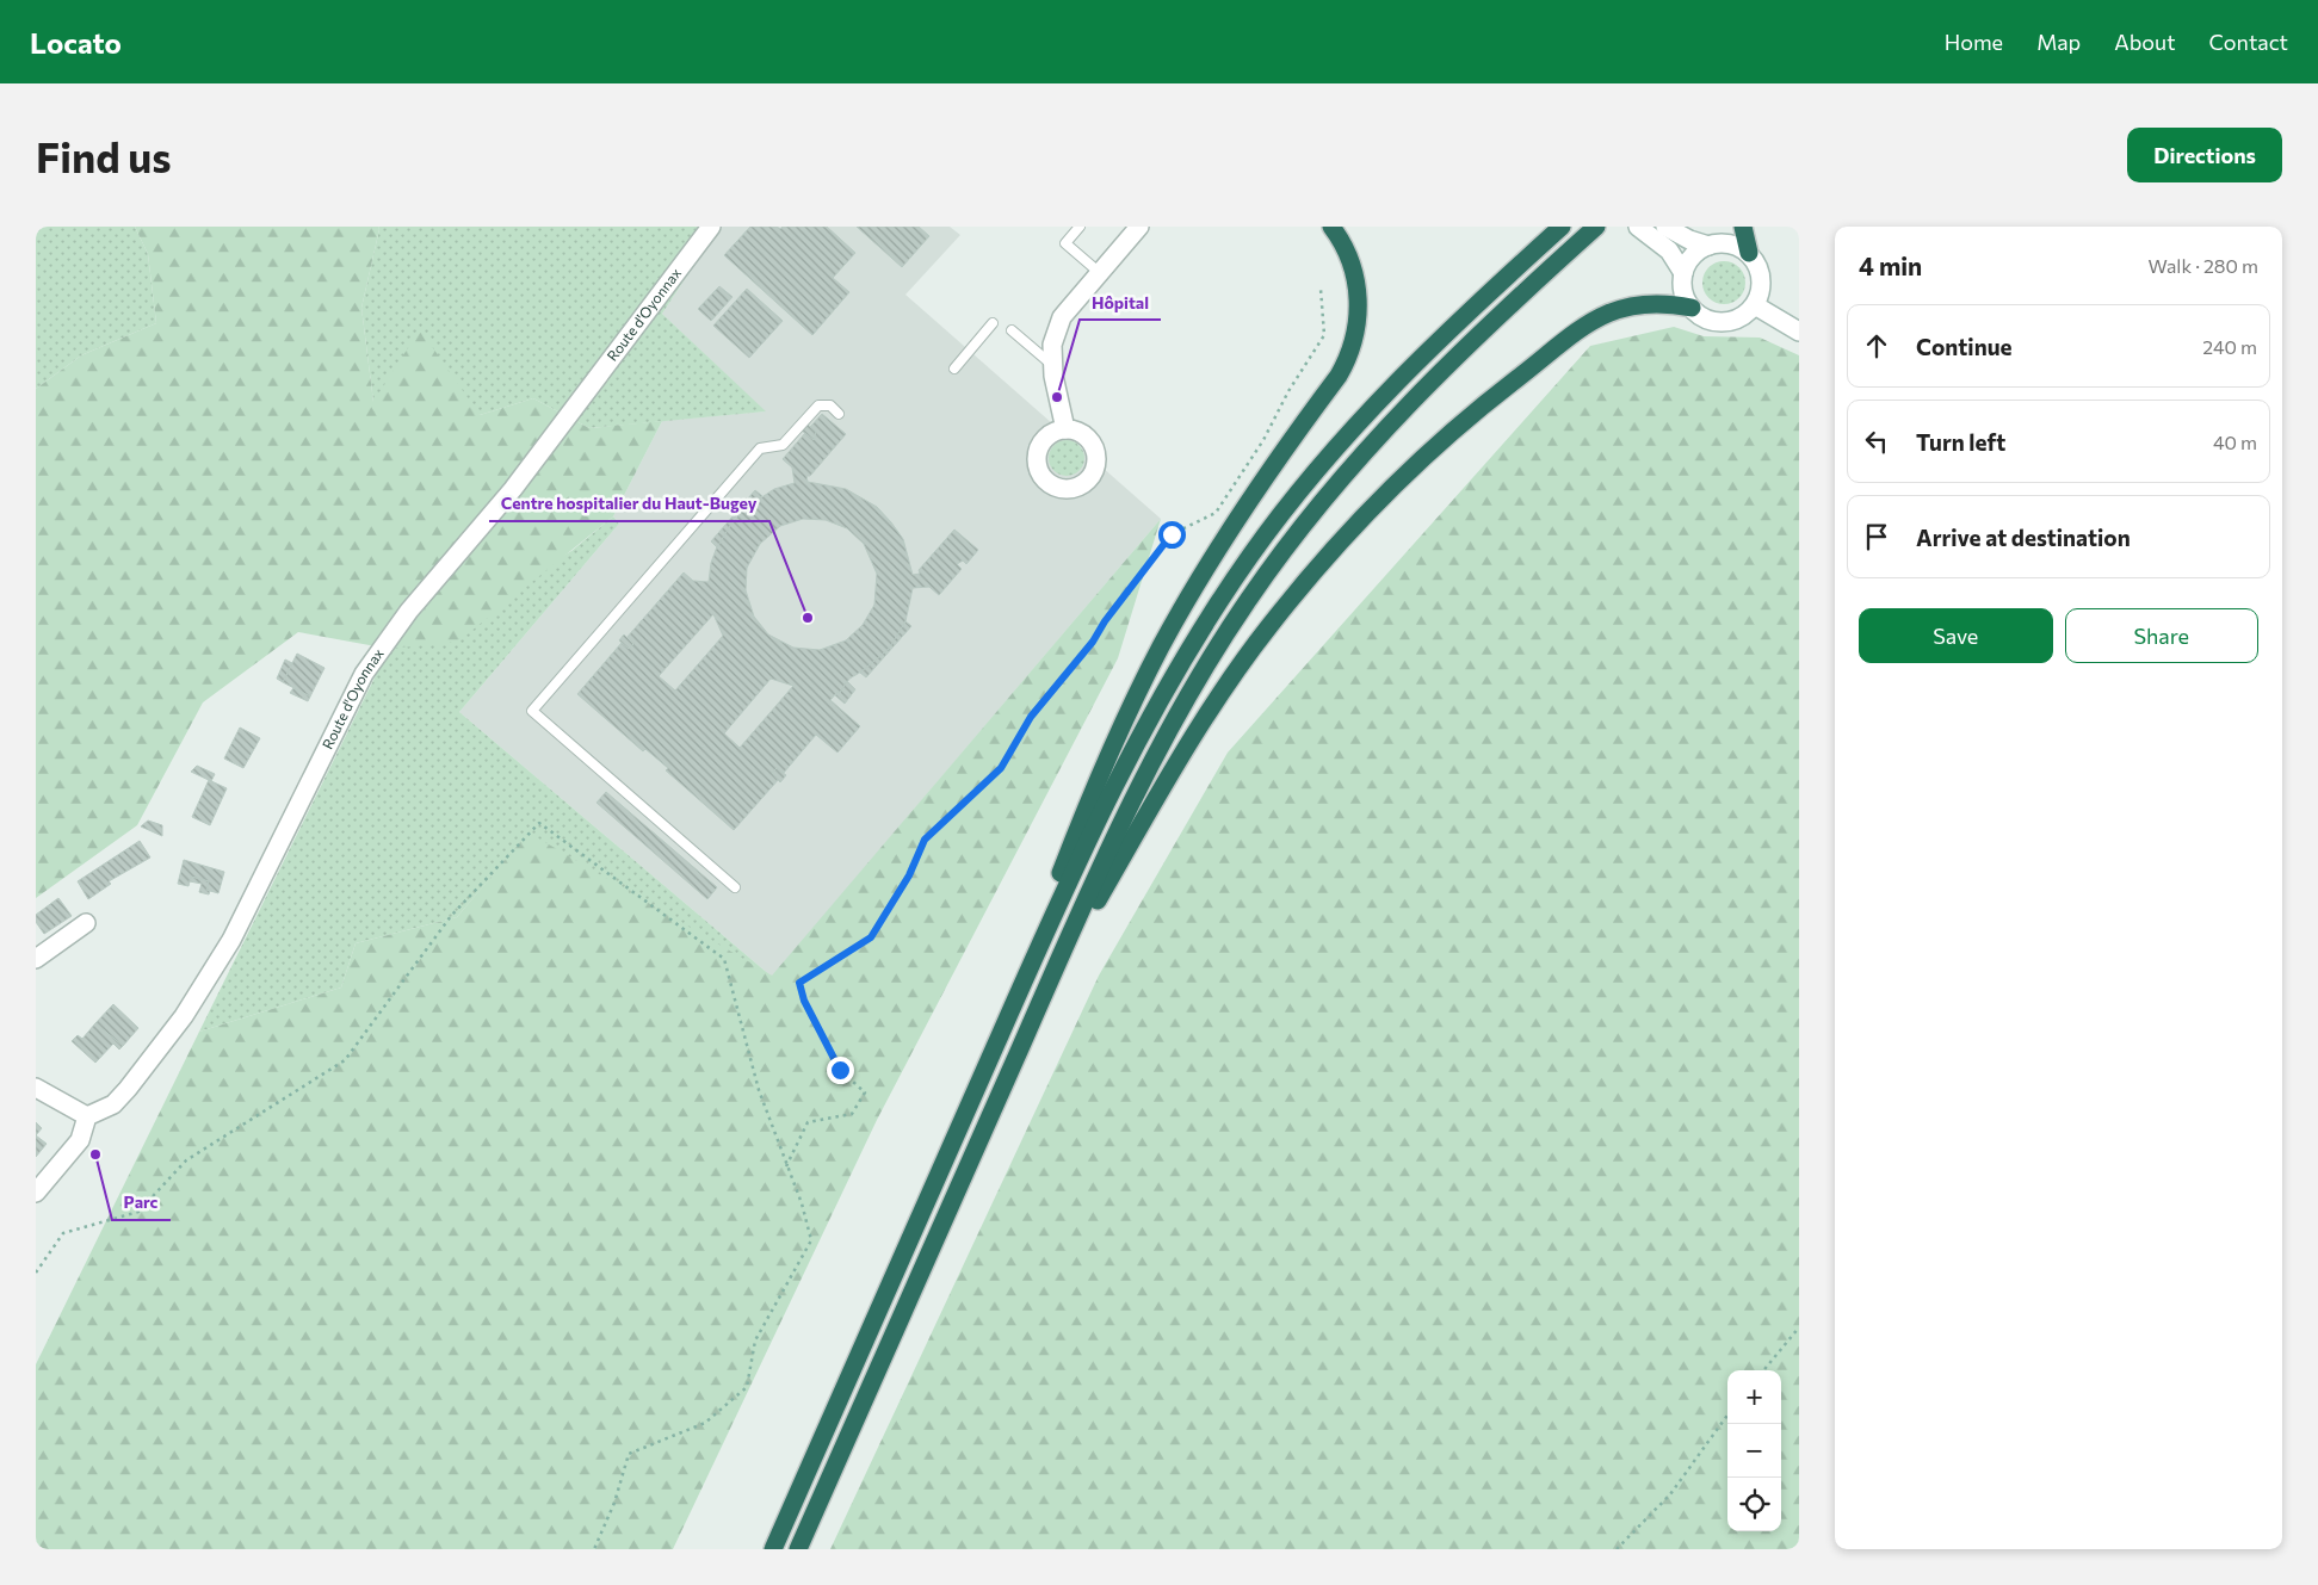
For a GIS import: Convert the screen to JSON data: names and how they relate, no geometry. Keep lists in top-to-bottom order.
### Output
{
  "streets": {
    "street": ["Route d'Oyonnax"]
  },
  "places": ["Hôpital", "Centre hospitalier du Haut-Bugey", "Parc"],
  "page": {
    "header": "Locato",
    "nav": [
      "Home",
      "Map",
      "About",
      "Contact"
    ],
    "buttons": [
      "Directions",
      ["Save", "Share"]
    ],
    "title": "Find us",
    "heading": ["4 min", "Walk · 280 m"],
    "list": [
      ["Continue", "240 m"],
      ["Turn left", "40 m"],
      "Arrive at destination"
    ],
    "map_buttons": ["+", "−"]
  }
}
